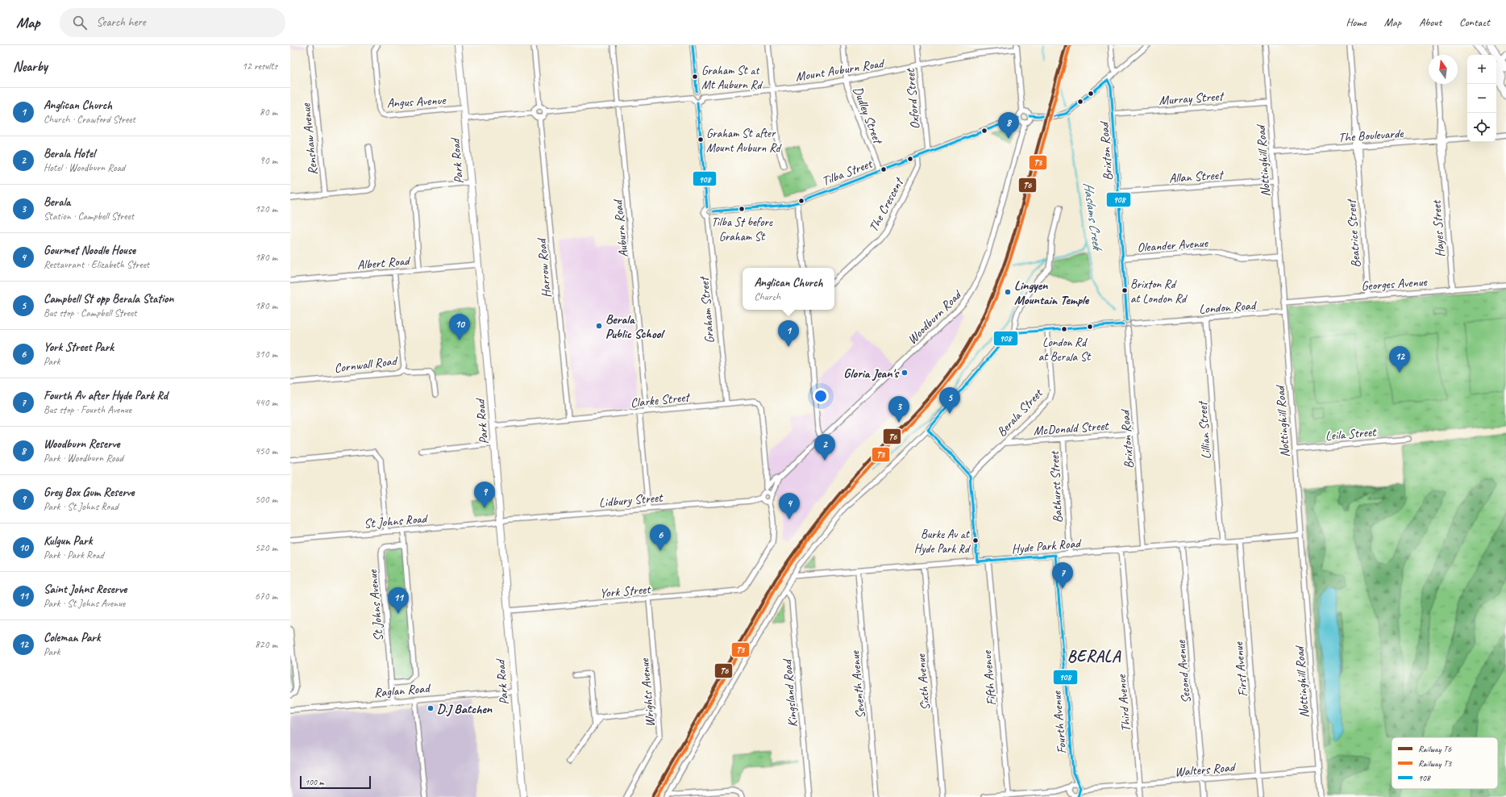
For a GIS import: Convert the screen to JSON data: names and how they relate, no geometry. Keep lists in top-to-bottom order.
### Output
{
  "streets": {
    "main road": ["Park Road"],
    "street": [
      "Mount Auburn Road",
      "Murray Street",
      "Oxford Street",
      "Angus Avenue",
      "Dudley Street",
      "The Boulevarde",
      "Renshaw Avenue",
      "Brixton Road",
      "Nottinghill Road",
      "Tilba Street",
      "Allan Street",
      "The Crescent",
      "Auburn Road",
      "Hayes Street",
      "Beatrice Street",
      "Oleander Avenue",
      "Albert Road",
      "Harrow Road",
      "Georges Avenue",
      "London Road",
      "Graham Street",
      "Woodburn Road",
      "Cornwall Road",
      "Clarke Street",
      "Berala Street",
      "McDonald Street",
      "Lillian Street",
      "Leila Street",
      "Bathurst Street",
      "Lidbury Street",
      "St Johns Road",
      "Hyde Park Road",
      "York Street",
      "St Johns Avenue",
      "First Avenue",
      "Second Avenue",
      "Fifth Avenue",
      "Sixth Avenue",
      "Seventh Avenue",
      "Raglan Road",
      "Wrights Avenue",
      "Kingsland Road",
      "Third Avenue",
      "Fourth Avenue",
      "Walters Road"
    ]
  },
  "crossings": [
    ["Mount Auburn Road", "Oxford Street"],
    ["Mount Auburn Road", "Dudley Street"],
    ["Murray Street", "Brixton Road"],
    ["Murray Street", "Nottinghill Road"],
    ["Oxford Street", "Tilba Street"],
    ["Angus Avenue", "Park Road"],
    ["Dudley Street", "Tilba Street"],
    ["The Boulevarde", "Nottinghill Road"],
    ["The Boulevarde", "Hayes Street"],
    ["The Boulevarde", "Beatrice Street"],
    ["Brixton Road", "Allan Street"],
    ["Brixton Road", "Oleander Avenue"],
    ["Brixton Road", "London Road"],
    ["Brixton Road", "McDonald Street"],
    ["Brixton Road", "Hyde Park Road"],
    ["Park Road", "Albert Road"],
    ["Park Road", "Clarke Street"],
    ["Park Road", "Lidbury Street"],
    ["Park Road", "St Johns Road"],
    ["Park Road", "York Street"],
    ["Park Road", "Raglan Road"],
    ["Nottinghill Road", "Allan Street"],
    ["Nottinghill Road", "Oleander Avenue"],
    ["Nottinghill Road", "Georges Avenue"],
    ["Nottinghill Road", "London Road"],
    ["Nottinghill Road", "Leila Street"],
    ["Nottinghill Road", "Hyde Park Road"],
    ["Nottinghill Road", "Walters Road"],
    ["Tilba Street", "The Crescent"],
    ["Tilba Street", "Graham Street"],
    ["Tilba Street", "Woodburn Road"],
    ["Auburn Road", "Clarke Street"],
    ["Hayes Street", "Georges Avenue"],
    ["Beatrice Street", "Georges Avenue"],
    ["Albert Road", "Cornwall Road"],
    ["Harrow Road", "Clarke Street"],
    ["London Road", "Lillian Street"],
    ["Graham Street", "Clarke Street"],
    ["Woodburn Road", "Clarke Street"],
    ["Woodburn Road", "Lidbury Street"],
    ["Woodburn Road", "York Street"],
    ["Berala Street", "McDonald Street"],
    ["McDonald Street", "Bathurst Street"],
    ["Lillian Street", "Hyde Park Road"],
    ["Bathurst Street", "Hyde Park Road"],
    ["Lidbury Street", "St Johns Road"],
    ["Hyde Park Road", "First Avenue"],
    ["Hyde Park Road", "Second Avenue"],
    ["Hyde Park Road", "Fifth Avenue"],
    ["Hyde Park Road", "Sixth Avenue"],
    ["Hyde Park Road", "Seventh Avenue"],
    ["Hyde Park Road", "Third Avenue"],
    ["Hyde Park Road", "Fourth Avenue"],
    ["York Street", "Wrights Avenue"],
    ["St Johns Avenue", "Raglan Road"],
    ["First Avenue", "Walters Road"],
    ["Second Avenue", "Walters Road"],
    ["Third Avenue", "Walters Road"],
    ["Fourth Avenue", "Walters Road"]
  ],
  "districts": ["BERALA"],
  "water": ["Haslams Creek"],
  "places": [
    "Graham St at Mt Auburn Rd",
    "Graham St after Mount Auburn Rd",
    "Tilba St before Graham St",
    "Brixton Rd at London Rd",
    "Lingyen Mountain Temple",
    "Berala Public School",
    "London Rd at Berala St",
    "Gloria Jean's",
    "Burke Av at Hyde Park Rd",
    "D.J Batchen"
  ],
  "lines": ["rail line T6", "transit line 908", "rail line T3"],
  "legend": ["Railway T6", "Railway T3", "908"],
  "scale_bar": "100 m",
  "north": "top",
  "page": {
    "header": "Map",
    "search": "Search here",
    "nav": [
      "Home",
      "Map",
      "About",
      "Contact"
    ],
    "heading": ["Nearby", "12 results"],
    "map_buttons": ["+", "−"],
    "list": [
      {
        "mark": "1",
        "name": "Anglican Church",
        "note": "Church · Crawford Street",
        "value": "80 m"
      },
      {
        "mark": "2",
        "name": "Berala Hotel",
        "note": "Hotel · Woodburn Road",
        "value": "90 m"
      },
      {
        "mark": "3",
        "name": "Berala",
        "note": "Station · Campbell Street",
        "value": "120 m"
      },
      {
        "mark": "4",
        "name": "Gourmet Noodle House",
        "note": "Restaurant · Elizabeth Street",
        "value": "180 m"
      },
      {
        "mark": "5",
        "name": "Campbell St opp Berala Station",
        "note": "Bus stop · Campbell Street",
        "value": "180 m"
      },
      {
        "mark": "6",
        "name": "York Street Park",
        "note": "Park",
        "value": "310 m"
      },
      {
        "mark": "7",
        "name": "Fourth Av after Hyde Park Rd",
        "note": "Bus stop · Fourth Avenue",
        "value": "440 m"
      },
      {
        "mark": "8",
        "name": "Woodburn Reserve",
        "note": "Park · Woodburn Road",
        "value": "450 m"
      },
      {
        "mark": "9",
        "name": "Grey Box Gum Reserve",
        "note": "Park · St Johns Road",
        "value": "500 m"
      },
      {
        "mark": "10",
        "name": "Kulgun Park",
        "note": "Park · Park Road",
        "value": "520 m"
      },
      {
        "mark": "11",
        "name": "Saint Johns Reserve",
        "note": "Park · St Johns Avenue",
        "value": "670 m"
      },
      {
        "mark": "12",
        "name": "Coleman Park",
        "note": "Park",
        "value": "820 m"
      }
    ],
    "pins": [
      "8",
      "10",
      "1",
      "12",
      "5",
      "3",
      "2",
      "9",
      "4",
      "6",
      "7",
      "11"
    ],
    "popup": ["Anglican Church", "Church"],
    "scale": "100 m"
  }
}
